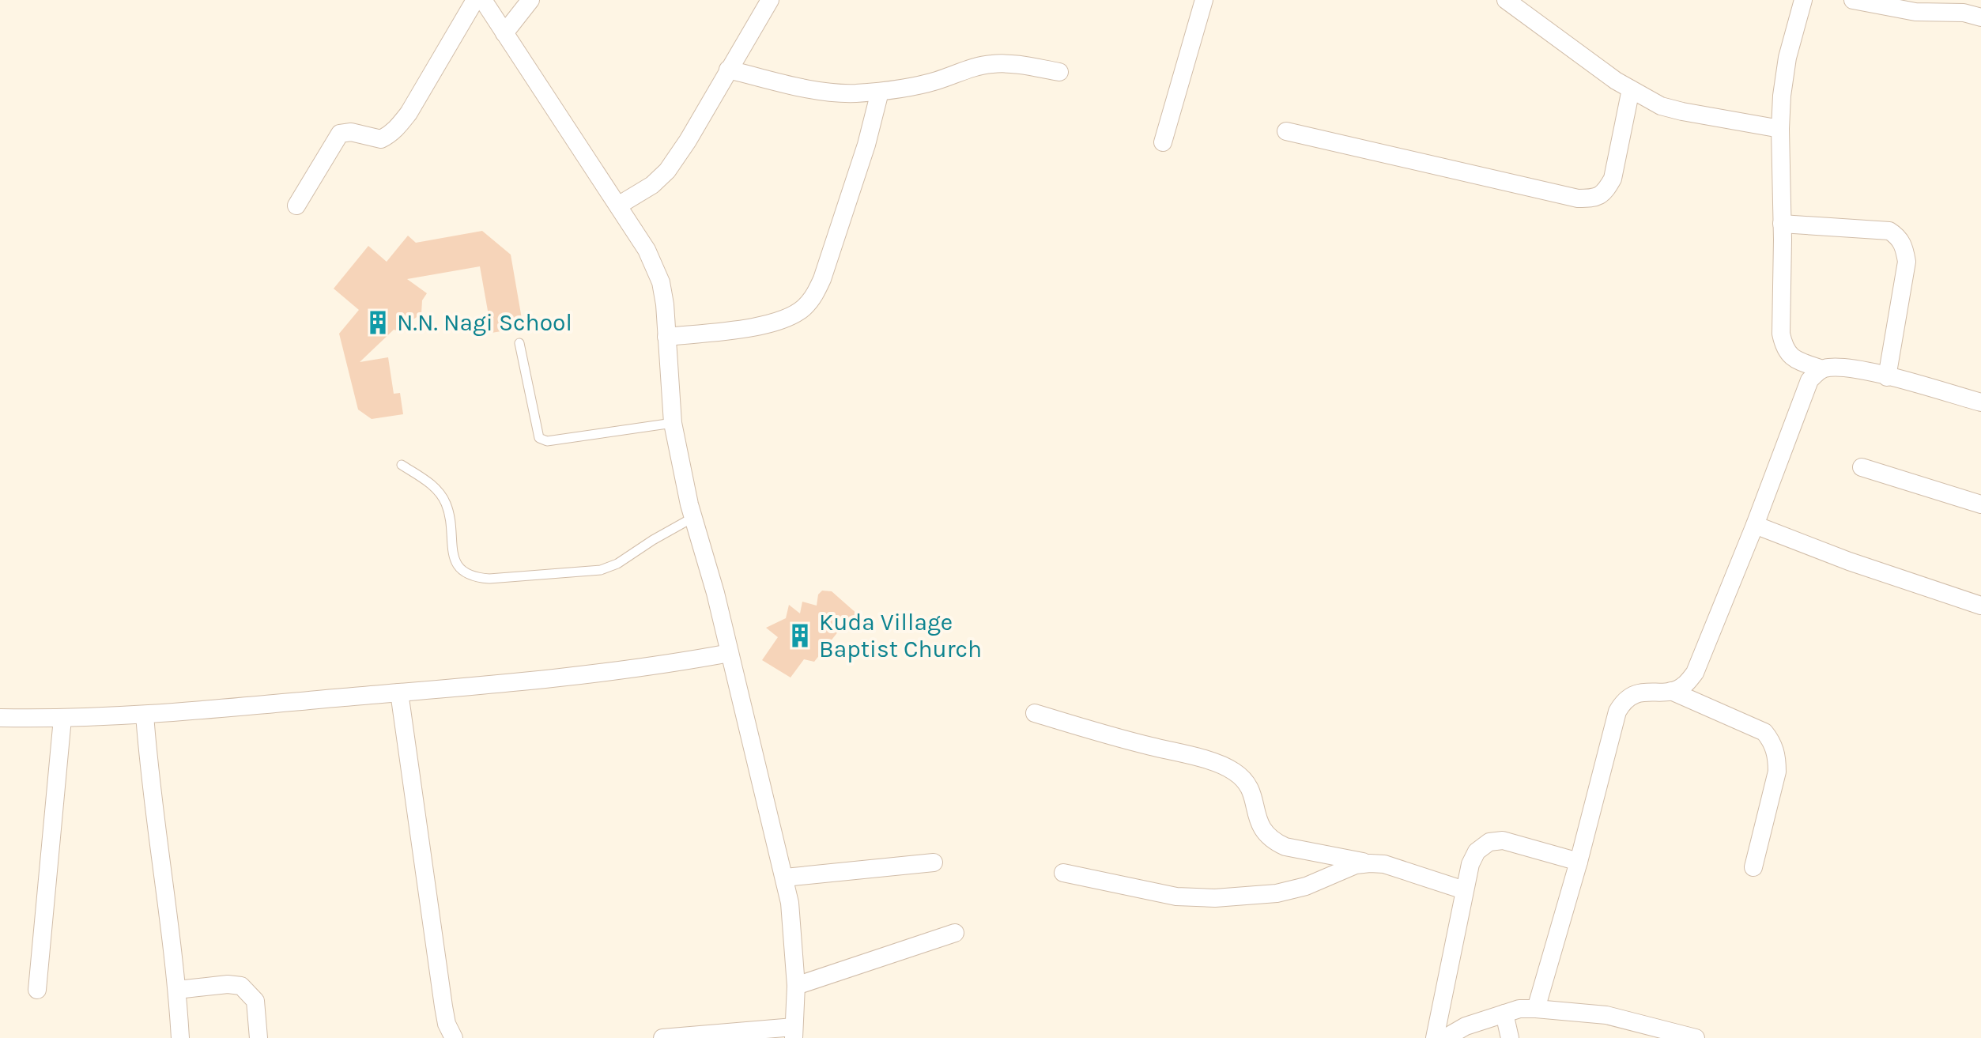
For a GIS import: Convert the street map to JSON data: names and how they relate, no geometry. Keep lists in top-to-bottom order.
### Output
{
  "places": {
    "building": ["N.N. Nagi School", "Kuda Village Baptist Church"]
  }
}
